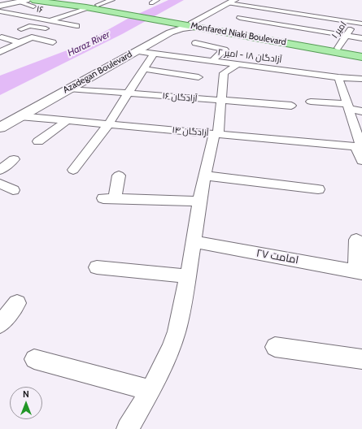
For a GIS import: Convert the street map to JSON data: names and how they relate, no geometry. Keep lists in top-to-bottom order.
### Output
{
  "streets": {
    "main road": ["Monfared Niaki Boulevard", "Azadegan Boulevard"],
    "street": [
      "۱۶",
      "امیر ۱",
      "آزادگان ۱۸ - امیر ۲",
      "آزادگان ۱۶",
      "آزادگان ۱۴",
      "امامت ۲۷"
    ]
  },
  "crossings": [
    ["امیر ۱", "Monfared Niaki Boulevard"],
    ["Monfared Niaki Boulevard", "Azadegan Boulevard"],
    ["آزادگان ۱۸ - امیر ۲", "Azadegan Boulevard"],
    ["Azadegan Boulevard", "آزادگان ۱۶"],
    ["Azadegan Boulevard", "آزادگان ۱۴"]
  ],
  "water": ["Haraz River"],
  "north": "top"
}
